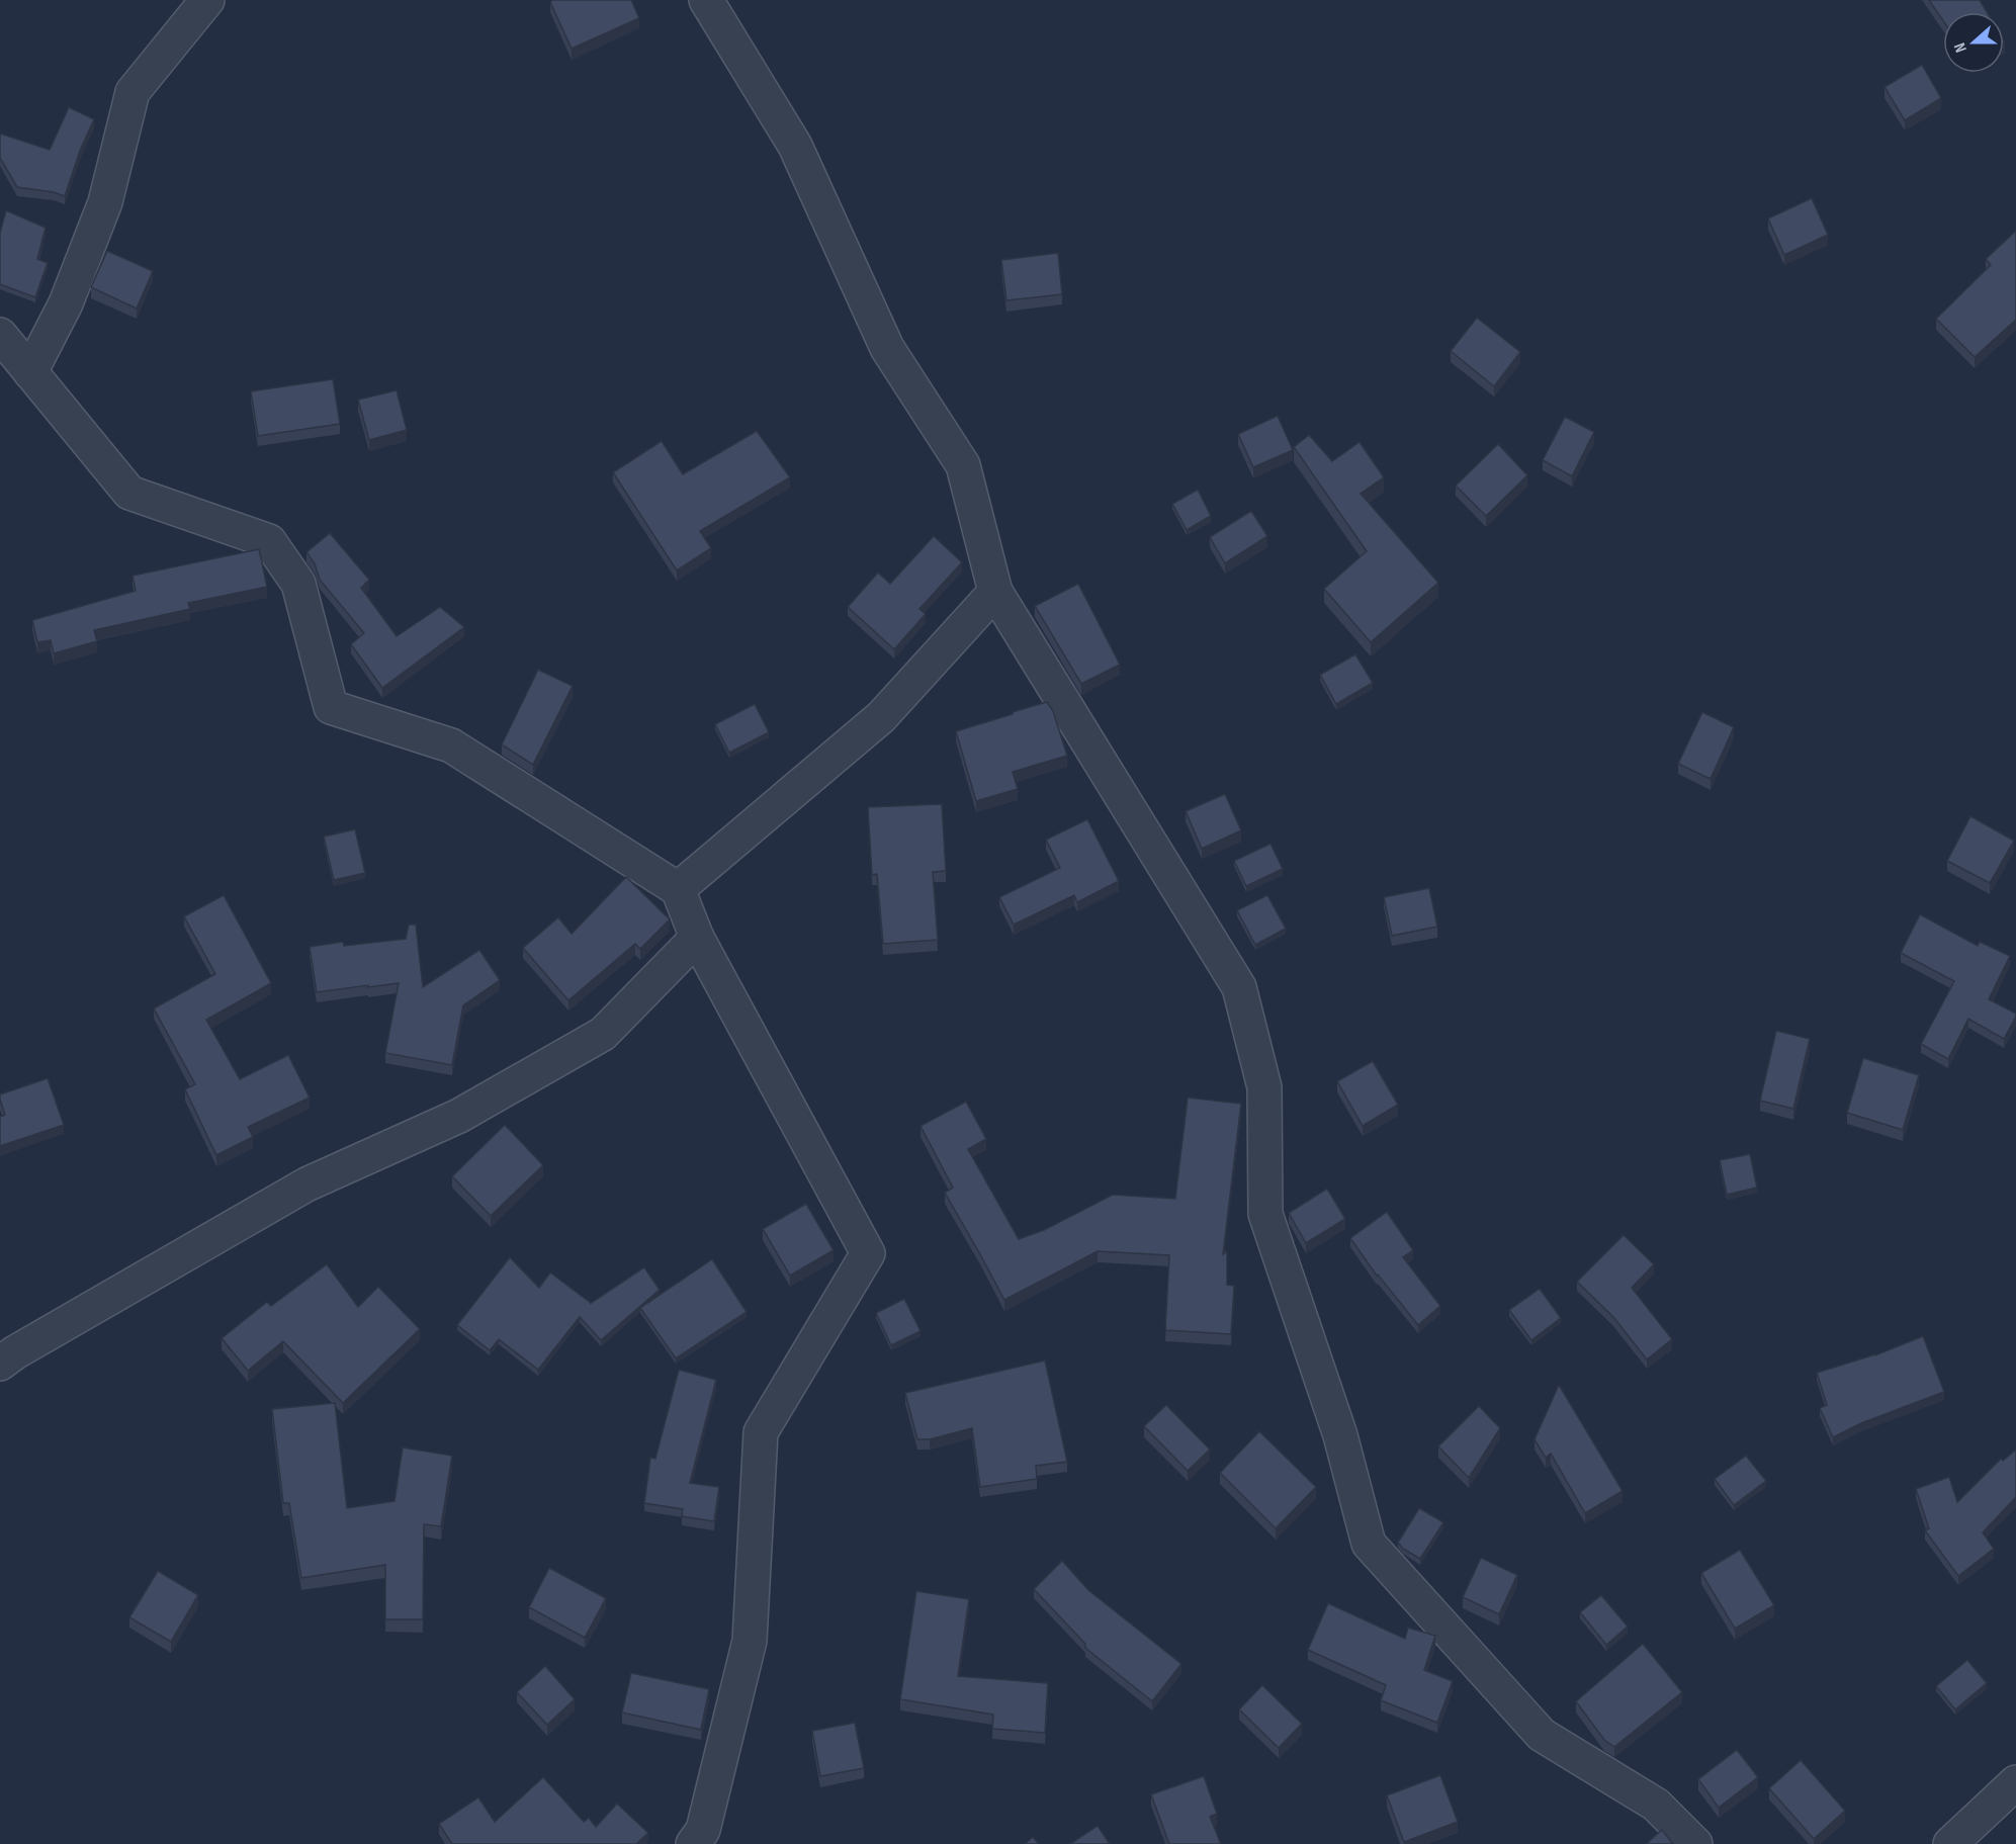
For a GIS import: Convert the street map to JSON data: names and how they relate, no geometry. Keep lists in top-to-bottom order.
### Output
{
  "north": "left"
}
